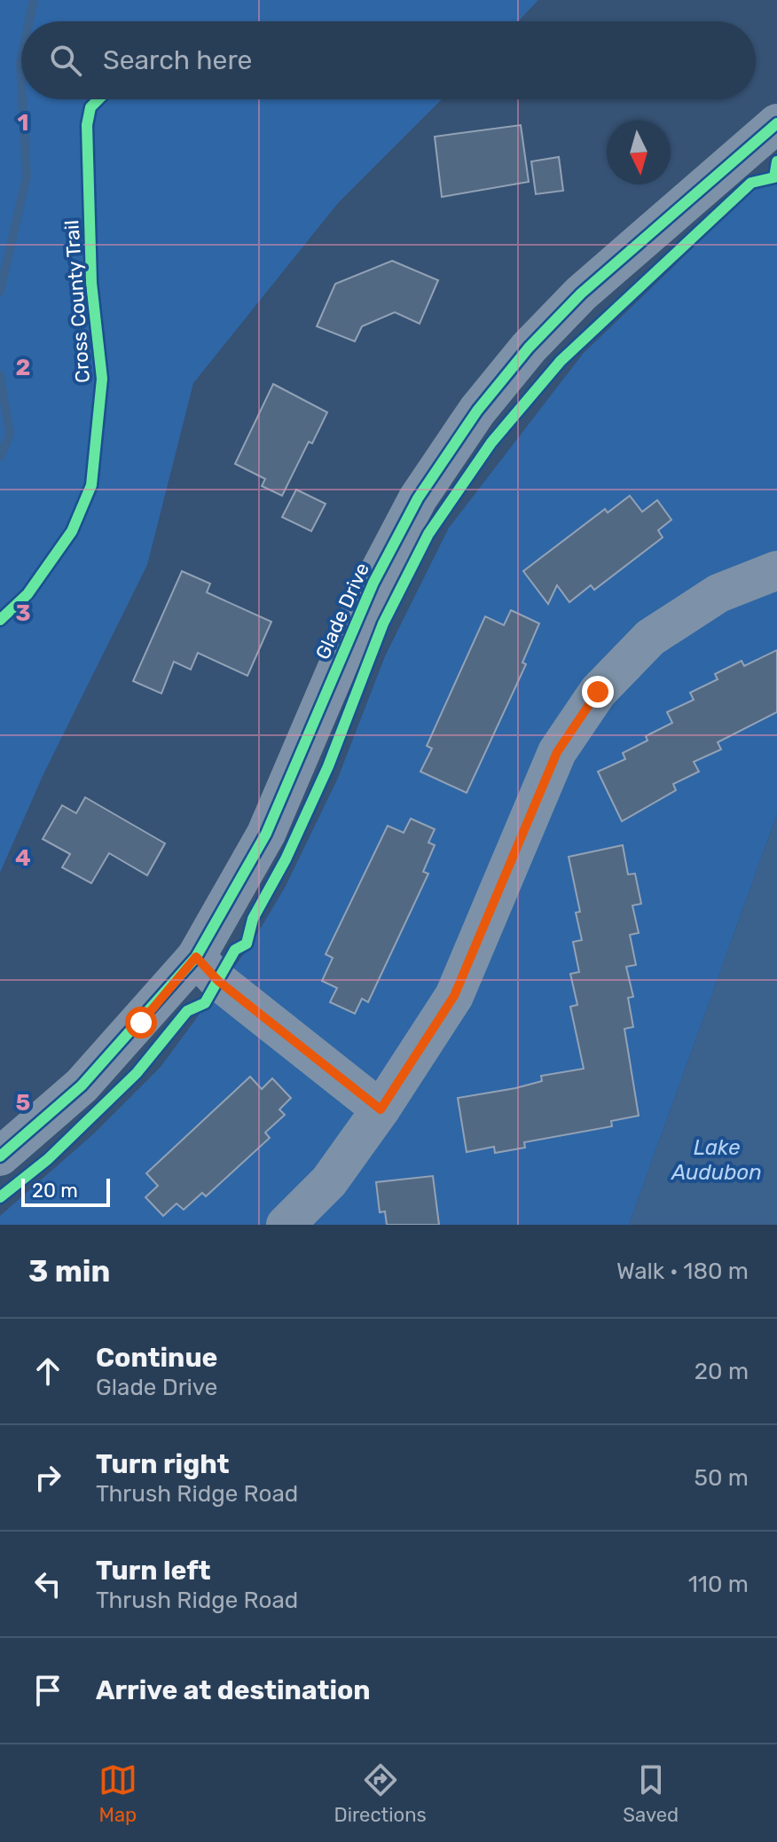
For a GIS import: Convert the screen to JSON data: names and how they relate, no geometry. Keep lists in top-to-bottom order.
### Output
{
  "streets": {
    "street": ["Glade Drive"],
    "cycle path": ["Cross County Trail"]
  },
  "water": ["Lake Audubon"],
  "scale_bar": "20 m",
  "north": "bottom",
  "page": {
    "search": "Search here",
    "scale": "20 m",
    "heading": ["3 min", "Walk · 180 m"],
    "list": [
      ["Continue", "Glade Drive", "20 m"],
      ["Turn right", "Thrush Ridge Road", "50 m"],
      ["Turn left", "Thrush Ridge Road", "110 m"],
      "Arrive at destination"
    ],
    "nav": ["Map", "Directions", "Saved"]
  },
  "grid": {
    "rows": [
      "1",
      "2",
      "3",
      "4",
      "5"
    ]
  }
}
